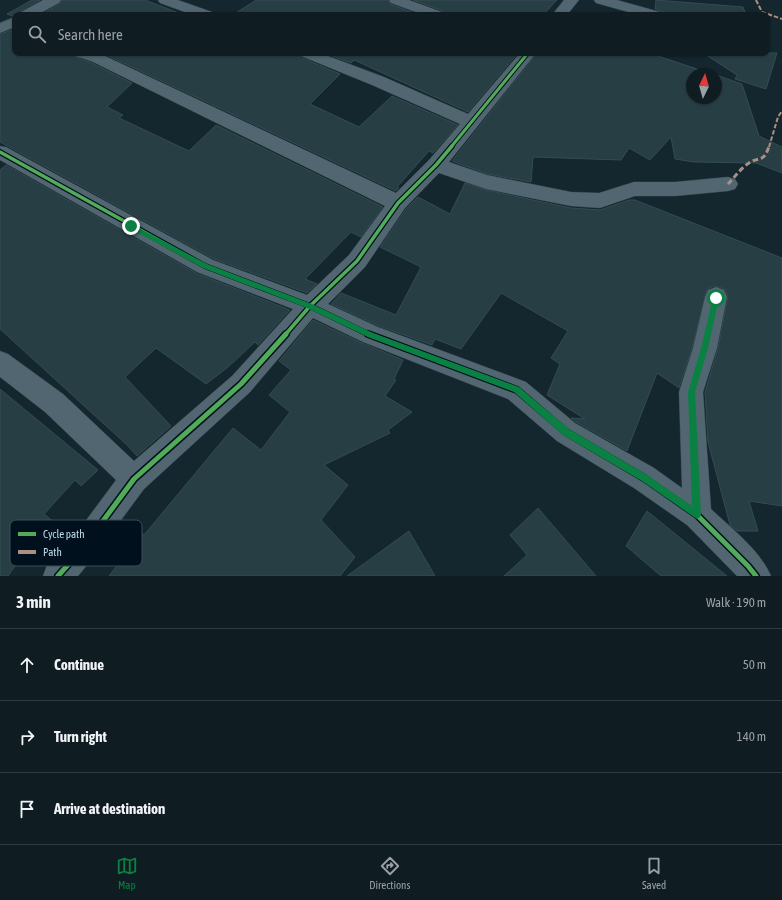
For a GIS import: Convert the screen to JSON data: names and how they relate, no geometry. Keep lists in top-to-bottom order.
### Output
{
  "legend": ["Cycle path", "Path"],
  "north": "top",
  "page": {
    "search": "Search here",
    "heading": ["3 min", "Walk · 190 m"],
    "list": [
      ["Continue", "50 m"],
      ["Turn right", "140 m"],
      "Arrive at destination"
    ],
    "nav": ["Map", "Directions", "Saved"]
  }
}
